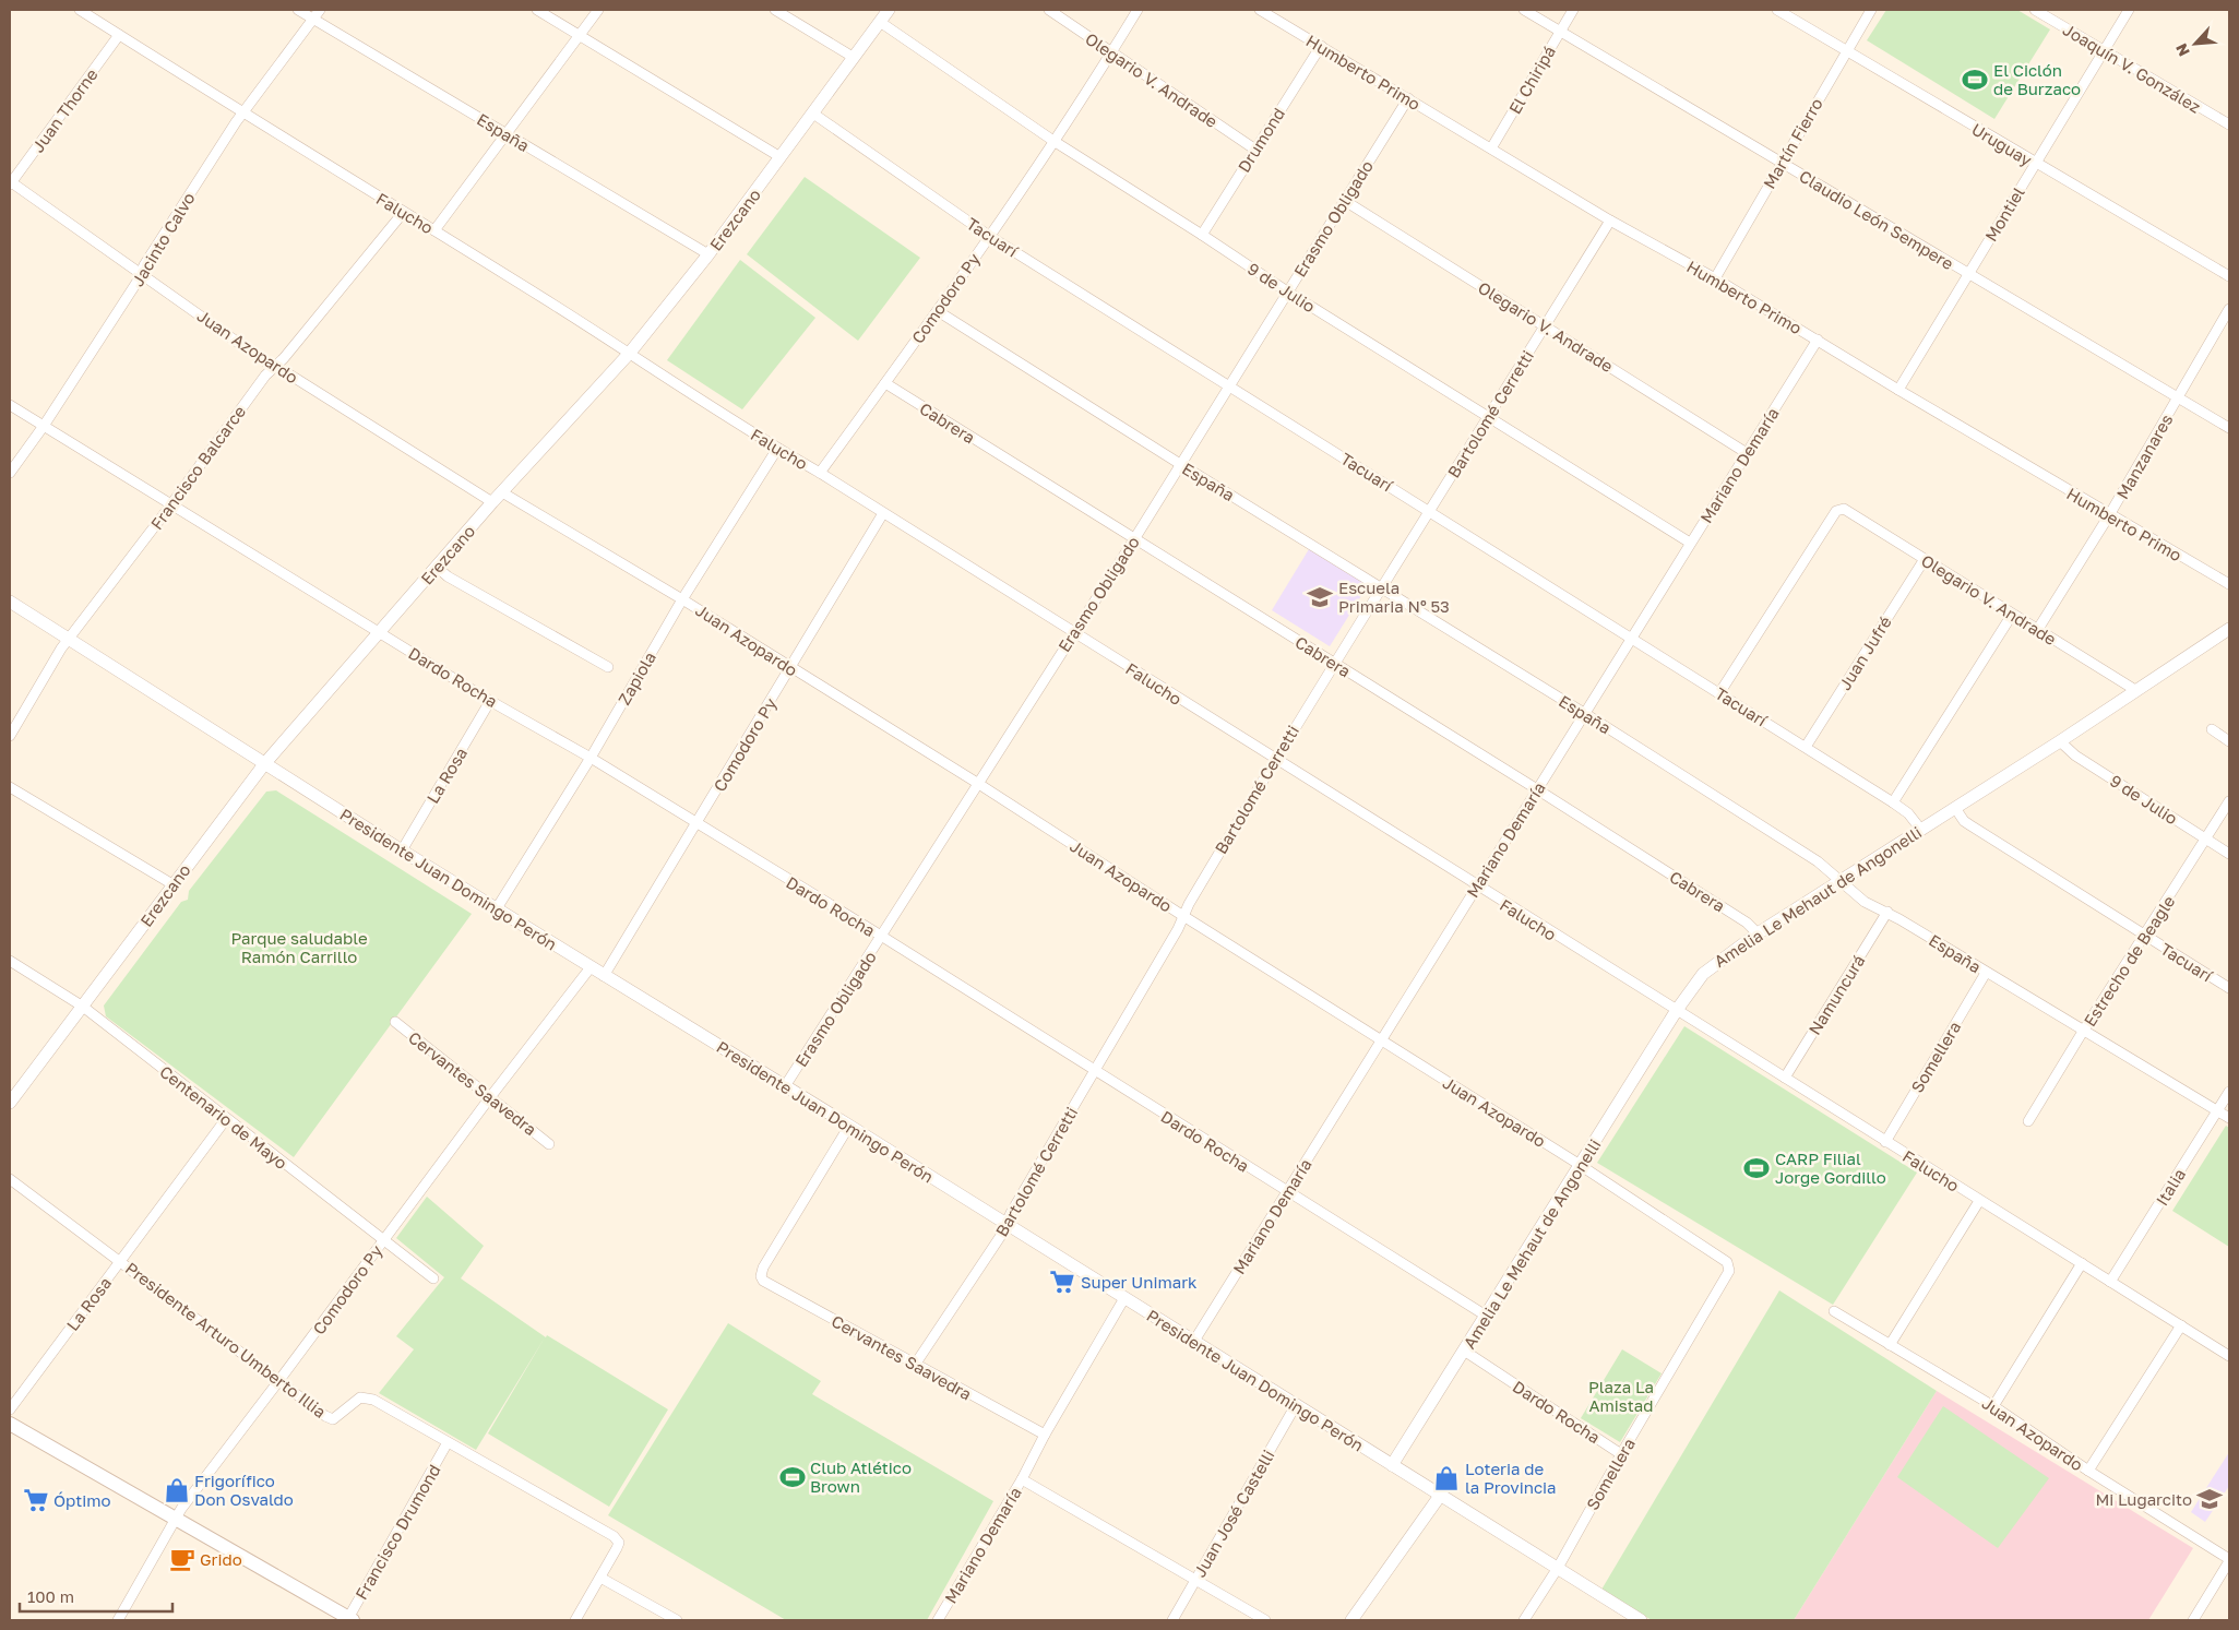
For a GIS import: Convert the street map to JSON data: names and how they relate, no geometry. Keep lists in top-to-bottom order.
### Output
{
  "streets": {
    "street": [
      "Joaquín V. González",
      "Humberto Primo",
      "Olegario V. Andrade",
      "El Chiripá",
      "Juan Thorne",
      "España",
      "Drumond",
      "Martín Fierro",
      "Uruguay",
      "Falucho",
      "Montiel",
      "Erasmo Obligado",
      "Erezcano",
      "Claudio León Sempere",
      "Tacuarí",
      "Jacinto Calvo",
      "9 de Julio",
      "Comodoro Py",
      "Juan Azopardo",
      "Bartolomé Cerretti",
      "Cabrera",
      "Manzanares",
      "Mariano Demaría",
      "Francisco Balcarce",
      "Juan Jufré",
      "Dardo Rocha",
      "Zapiola",
      "La Rosa",
      "Presidente Juan Domingo Perón",
      "Amelia Le Mehaut de Angonelli",
      "Estrecho de Beagle",
      "Namuncurá",
      "Somellera",
      "Cervantes Saavedra",
      "Centenario de Mayo",
      "Italia",
      "Presidente Arturo Umberto Illia",
      "Juan José Castelli",
      "Francisco Drumond"
    ]
  },
  "crossings": [
    ["Joaquín V. González", "Montiel"],
    ["Humberto Primo", "El Chiripá"],
    ["Humberto Primo", "Drumond"],
    ["Humberto Primo", "Martín Fierro"],
    ["Humberto Primo", "Montiel"],
    ["Humberto Primo", "Erasmo Obligado"],
    ["Humberto Primo", "Bartolomé Cerretti"],
    ["Humberto Primo", "Manzanares"],
    ["Humberto Primo", "Mariano Demaría"],
    ["Olegario V. Andrade", "Drumond"],
    ["Olegario V. Andrade", "Erasmo Obligado"],
    ["Olegario V. Andrade", "Tacuarí"],
    ["Olegario V. Andrade", "Comodoro Py"],
    ["Olegario V. Andrade", "Bartolomé Cerretti"],
    ["Olegario V. Andrade", "Manzanares"],
    ["Olegario V. Andrade", "Mariano Demaría"],
    ["Olegario V. Andrade", "Juan Jufré"],
    ["Olegario V. Andrade", "Amelia Le Mehaut de Angonelli"],
    ["El Chiripá", "Claudio León Sempere"],
    ["Juan Thorne", "Falucho"],
    ["Juan Thorne", "Juan Azopardo"],
    ["España", "Erasmo Obligado"],
    ["España", "Erezcano"],
    ["España", "Jacinto Calvo"],
    ["España", "Comodoro Py"],
    ["España", "Bartolomé Cerretti"],
    ["España", "Mariano Demaría"],
    ["España", "Amelia Le Mehaut de Angonelli"],
    ["España", "Estrecho de Beagle"],
    ["España", "Namuncurá"],
    ["España", "Somellera"],
    ["España", "Italia"],
    ["Drumond", "9 de Julio"],
    ["Martín Fierro", "Uruguay"],
    ["Martín Fierro", "Claudio León Sempere"],
    ["Uruguay", "Montiel"],
    ["Falucho", "Erasmo Obligado"],
    ["Falucho", "Erezcano"],
    ["Falucho", "Jacinto Calvo"],
    ["Falucho", "Comodoro Py"],
    ["Falucho", "Bartolomé Cerretti"],
    ["Falucho", "Mariano Demaría"],
    ["Falucho", "Francisco Balcarce"],
    ["Falucho", "Zapiola"],
    ["Falucho", "Amelia Le Mehaut de Angonelli"],
    ["Falucho", "Namuncurá"],
    ["Falucho", "Somellera"],
    ["Falucho", "Italia"],
    ["Montiel", "Claudio León Sempere"],
    ["Erasmo Obligado", "Tacuarí"],
    ["Erasmo Obligado", "9 de Julio"],
    ["Erasmo Obligado", "Juan Azopardo"],
    ["Erasmo Obligado", "Cabrera"],
    ["Erasmo Obligado", "Dardo Rocha"],
    ["Erasmo Obligado", "Presidente Juan Domingo Perón"],
    ["Erezcano", "Tacuarí"],
    ["Erezcano", "9 de Julio"],
    ["Erezcano", "Juan Azopardo"],
    ["Erezcano", "Dardo Rocha"],
    ["Erezcano", "Presidente Juan Domingo Perón"],
    ["Erezcano", "Centenario de Mayo"],
    ["Claudio León Sempere", "Manzanares"],
    ["Tacuarí", "Comodoro Py"],
    ["Tacuarí", "Bartolomé Cerretti"],
    ["Tacuarí", "Mariano Demaría"],
    ["Tacuarí", "Juan Jufré"],
    ["Tacuarí", "Amelia Le Mehaut de Angonelli"],
    ["Tacuarí", "Estrecho de Beagle"],
    ["Jacinto Calvo", "Juan Azopardo"],
    ["Jacinto Calvo", "Dardo Rocha"],
    ["9 de Julio", "Comodoro Py"],
    ["9 de Julio", "Bartolomé Cerretti"],
    ["9 de Julio", "Mariano Demaría"],
    ["9 de Julio", "Amelia Le Mehaut de Angonelli"],
    ["9 de Julio", "Estrecho de Beagle"],
    ["Comodoro Py", "Juan Azopardo"],
    ["Comodoro Py", "Cabrera"],
    ["Comodoro Py", "Dardo Rocha"],
    ["Comodoro Py", "Presidente Juan Domingo Perón"],
    ["Comodoro Py", "Cervantes Saavedra"],
    ["Comodoro Py", "Centenario de Mayo"],
    ["Comodoro Py", "Presidente Arturo Umberto Illia"],
    ["Juan Azopardo", "Bartolomé Cerretti"],
    ["Juan Azopardo", "Mariano Demaría"],
    ["Juan Azopardo", "Francisco Balcarce"],
    ["Juan Azopardo", "Zapiola"],
    ["Juan Azopardo", "Amelia Le Mehaut de Angonelli"],
    ["Juan Azopardo", "Somellera"],
    ["Bartolomé Cerretti", "Cabrera"],
    ["Bartolomé Cerretti", "Dardo Rocha"],
    ["Bartolomé Cerretti", "Presidente Juan Domingo Perón"],
    ["Bartolomé Cerretti", "Cervantes Saavedra"],
    ["Cabrera", "Mariano Demaría"],
    ["Cabrera", "Amelia Le Mehaut de Angonelli"],
    ["Mariano Demaría", "Dardo Rocha"],
    ["Mariano Demaría", "Presidente Juan Domingo Perón"],
    ["Mariano Demaría", "Cervantes Saavedra"],
    ["Francisco Balcarce", "Dardo Rocha"],
    ["Francisco Balcarce", "Presidente Juan Domingo Perón"],
    ["Dardo Rocha", "Zapiola"],
    ["Dardo Rocha", "La Rosa"],
    ["Dardo Rocha", "Amelia Le Mehaut de Angonelli"],
    ["Dardo Rocha", "Somellera"],
    ["Zapiola", "Presidente Juan Domingo Perón"],
    ["La Rosa", "Presidente Juan Domingo Perón"],
    ["La Rosa", "Centenario de Mayo"],
    ["La Rosa", "Presidente Arturo Umberto Illia"],
    ["Presidente Juan Domingo Perón", "Amelia Le Mehaut de Angonelli"],
    ["Presidente Juan Domingo Perón", "Somellera"],
    ["Presidente Juan Domingo Perón", "Cervantes Saavedra"],
    ["Presidente Juan Domingo Perón", "Juan José Castelli"],
    ["Presidente Arturo Umberto Illia", "Francisco Drumond"]
  ],
  "parks": ["Parque saludable Ramón Carrillo", "Plaza La Amistad"],
  "places": {
    "sports": ["El Ciclón de Burzaco", "CARP Filial Jorge Gordillo", "Club Atlético Brown"],
    "school or university": ["Escuela Primaria Nº 53", "Mi Lugarcito"],
    "supermarket": ["Super Unimark", "Óptimo"],
    "shop": ["Loteria de la Provincia", "Frigorífico Don Osvaldo"],
    "cafe": ["Grido"]
  },
  "scale_bar": "100 m",
  "north": "bottom left"
}
